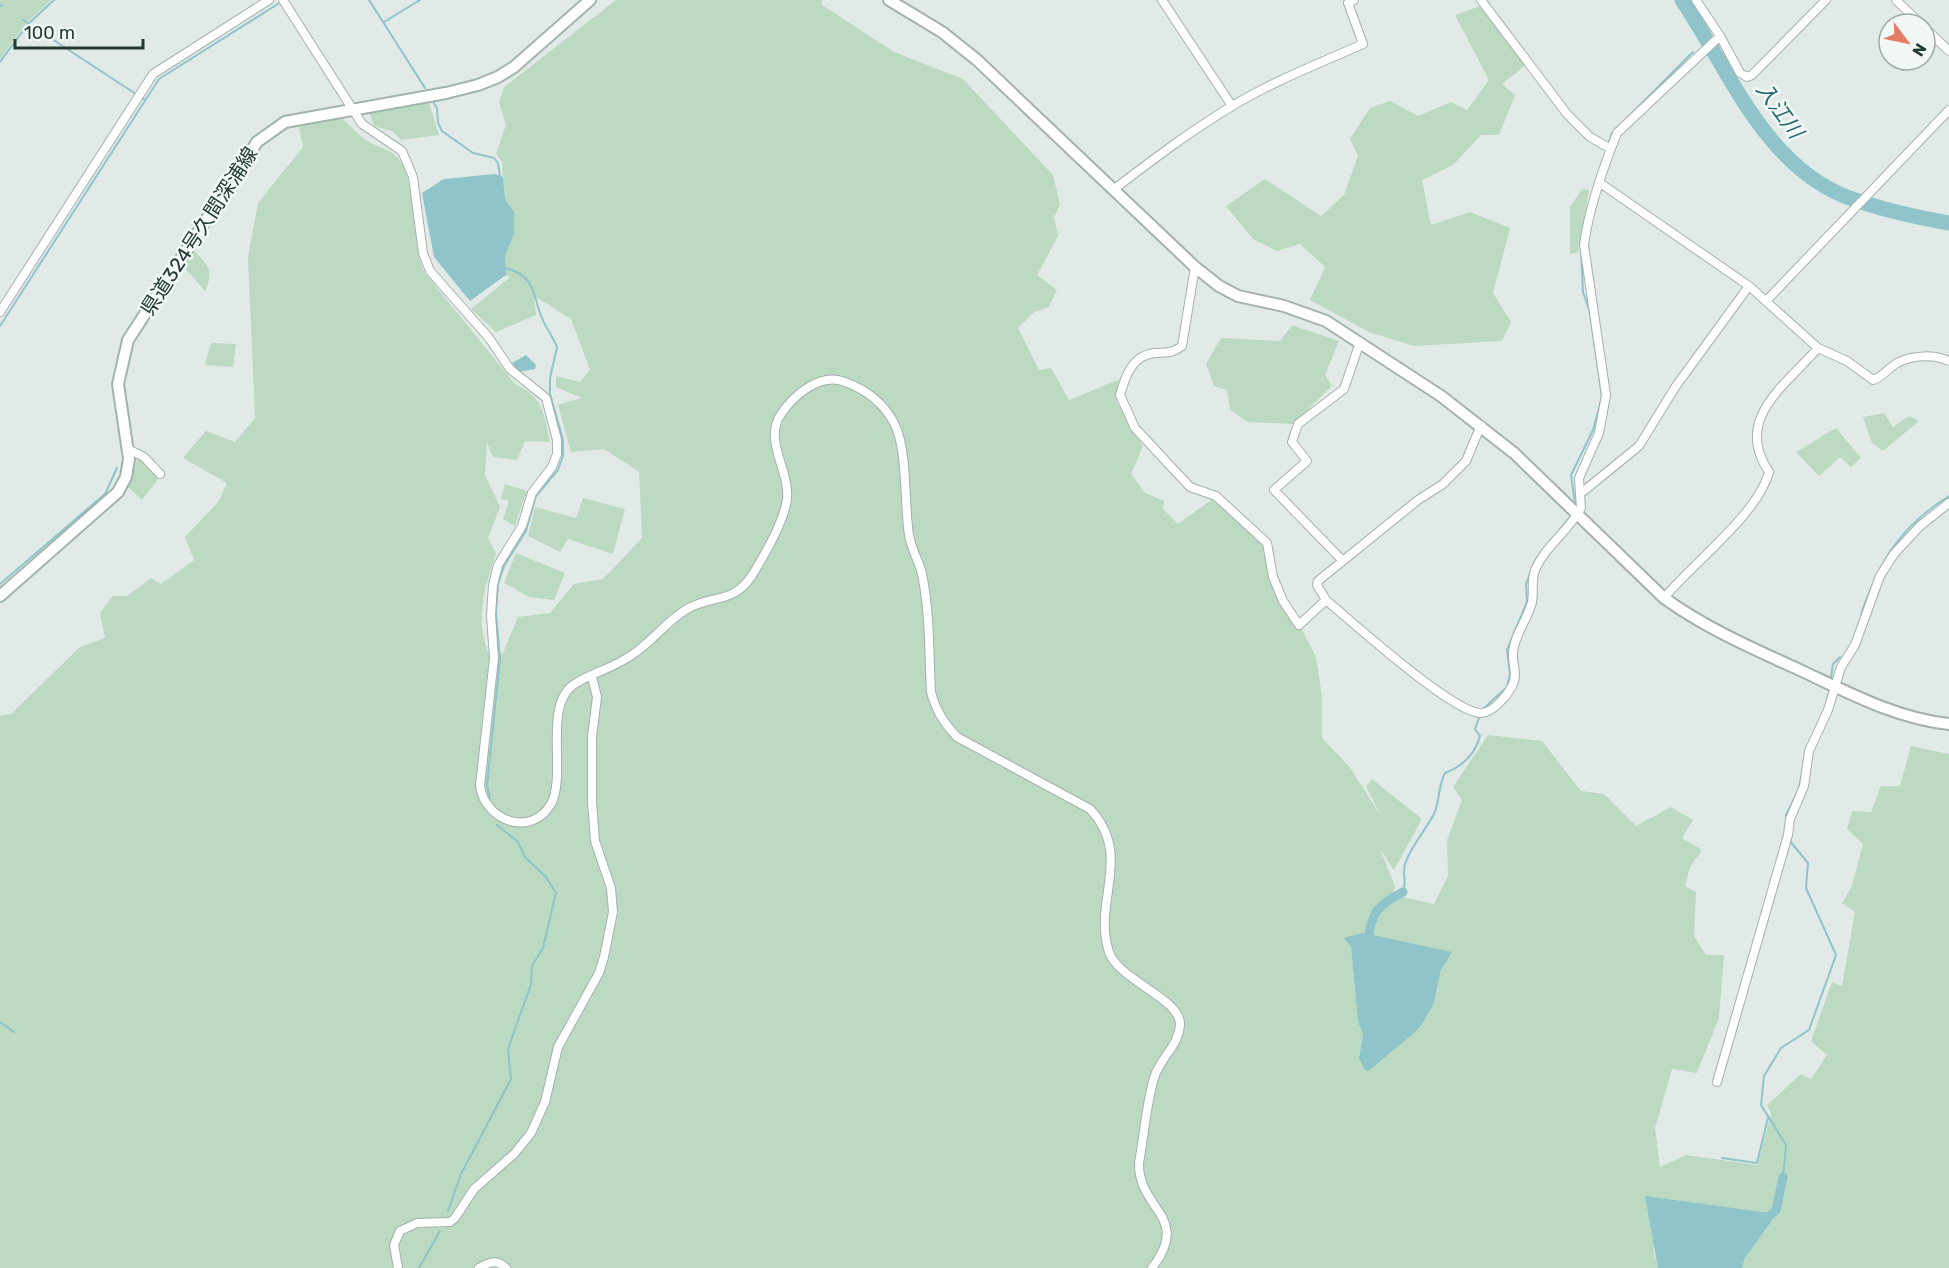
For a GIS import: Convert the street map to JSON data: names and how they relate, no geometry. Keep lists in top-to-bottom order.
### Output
{
  "streets": {
    "street": ["県道324号久間深浦線"]
  },
  "water": ["入江川"],
  "scale_bar": "100 m",
  "north": "bottom right"
}
